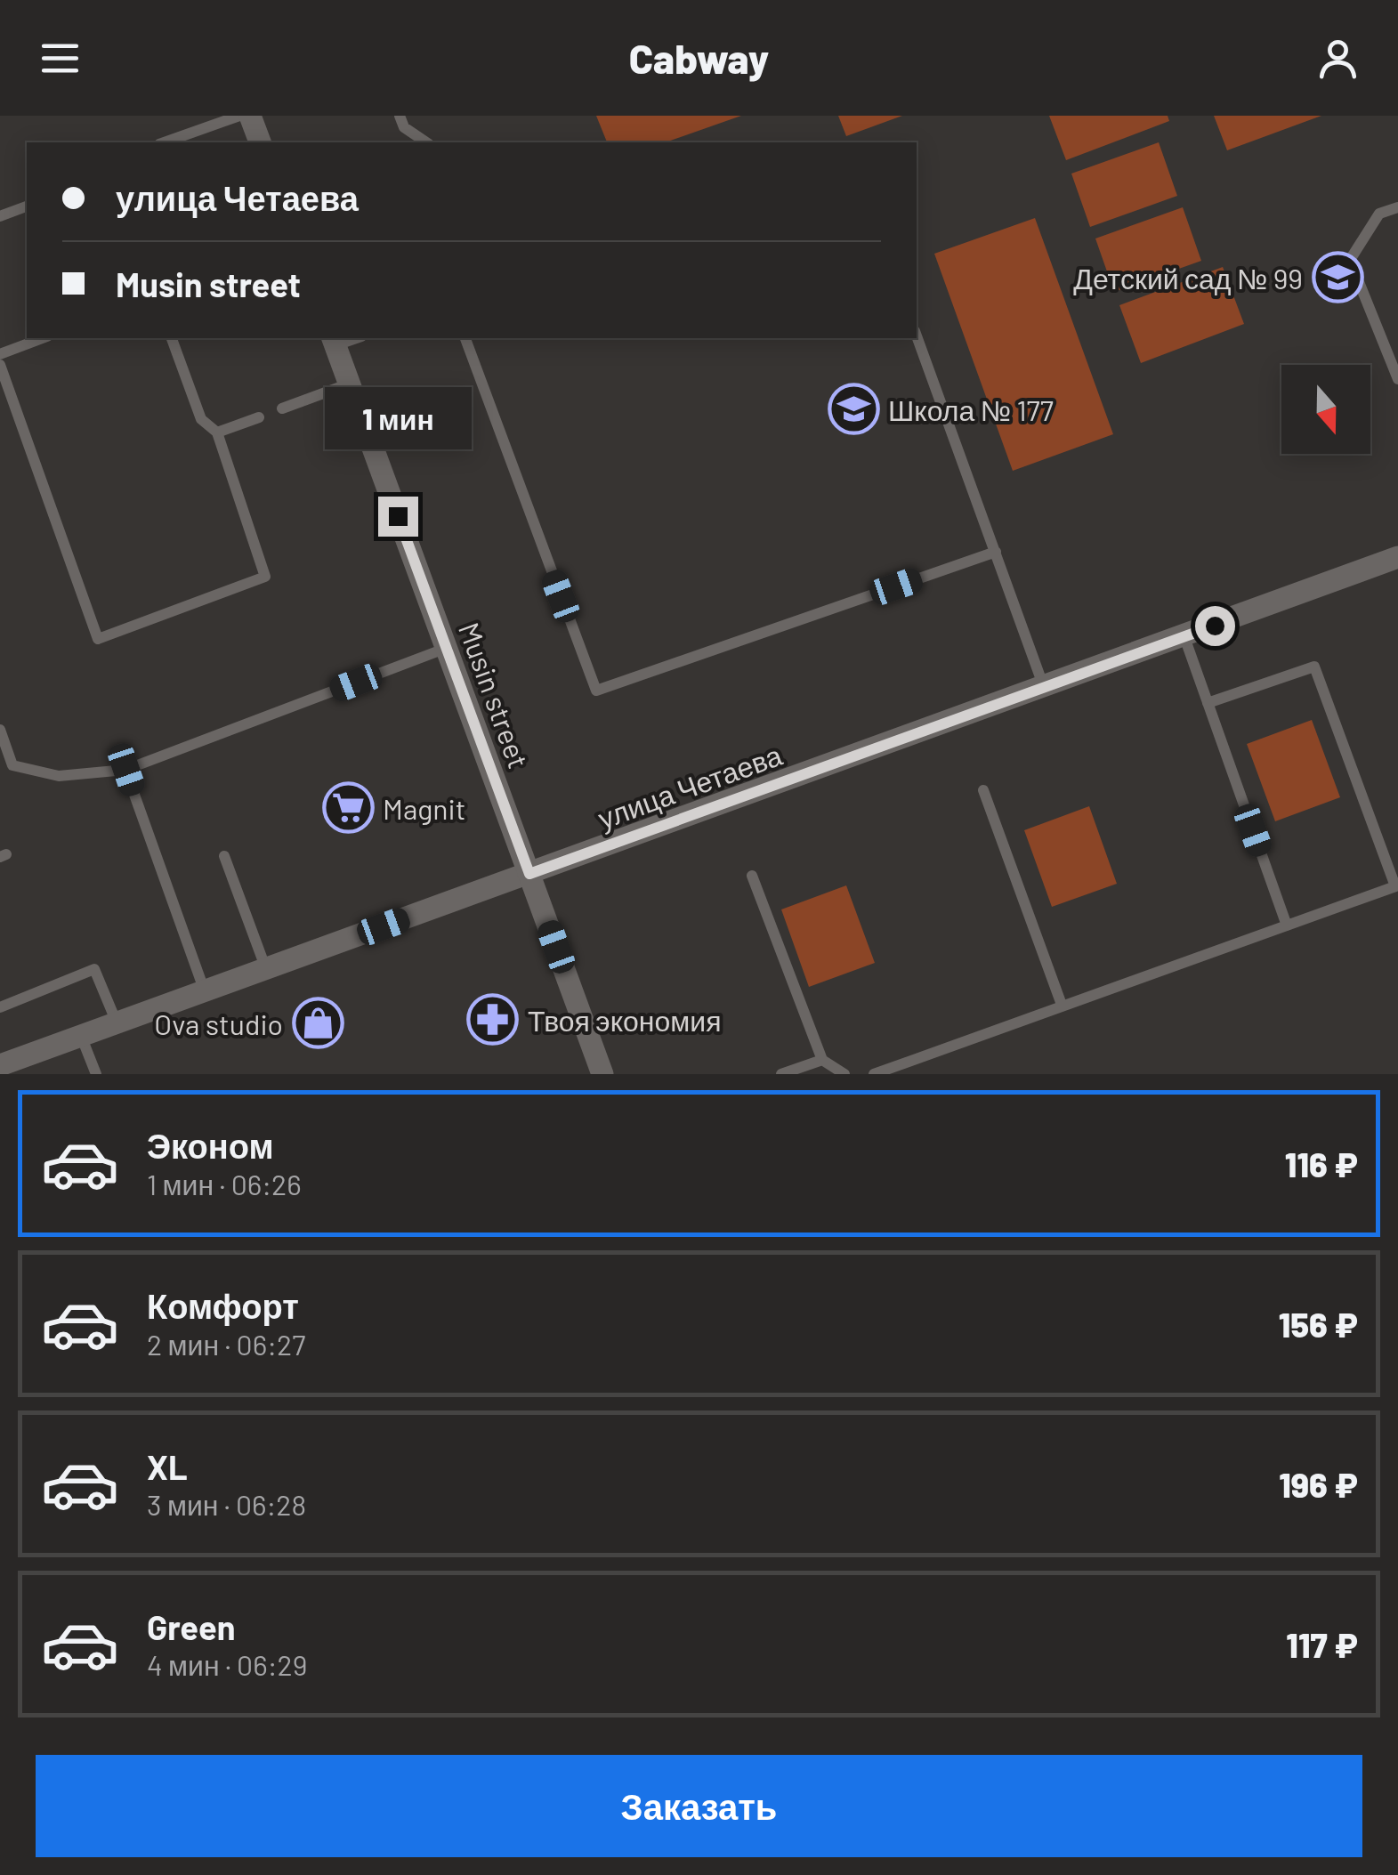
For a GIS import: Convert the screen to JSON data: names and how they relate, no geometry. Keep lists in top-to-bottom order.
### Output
{
  "streets": {
    "street": ["Musin street", "улица Четаева"]
  },
  "crossings": [
    ["Musin street", "улица Четаева"]
  ],
  "places": {
    "school or university": ["Детский сад № 99", "Школа № 177"],
    "supermarket": ["Magnit"],
    "pharmacy": ["Твоя экономия"],
    "shop": ["Ova studio"]
  },
  "north": "bottom",
  "page": {
    "header": "Cabway",
    "banner": ["улица Четаева", "Musin street"],
    "bubble": "1 мин",
    "list": [
      {
        "name": "Эконом",
        "note": "1 мин · 06:26",
        "value": "116 ₽"
      },
      {
        "name": "Комфорт",
        "note": "2 мин · 06:27",
        "value": "156 ₽"
      },
      {
        "name": "XL",
        "note": "3 мин · 06:28",
        "value": "196 ₽"
      },
      {
        "name": "Green",
        "note": "4 мин · 06:29",
        "value": "117 ₽"
      }
    ],
    "buttons": "Заказать"
  }
}
